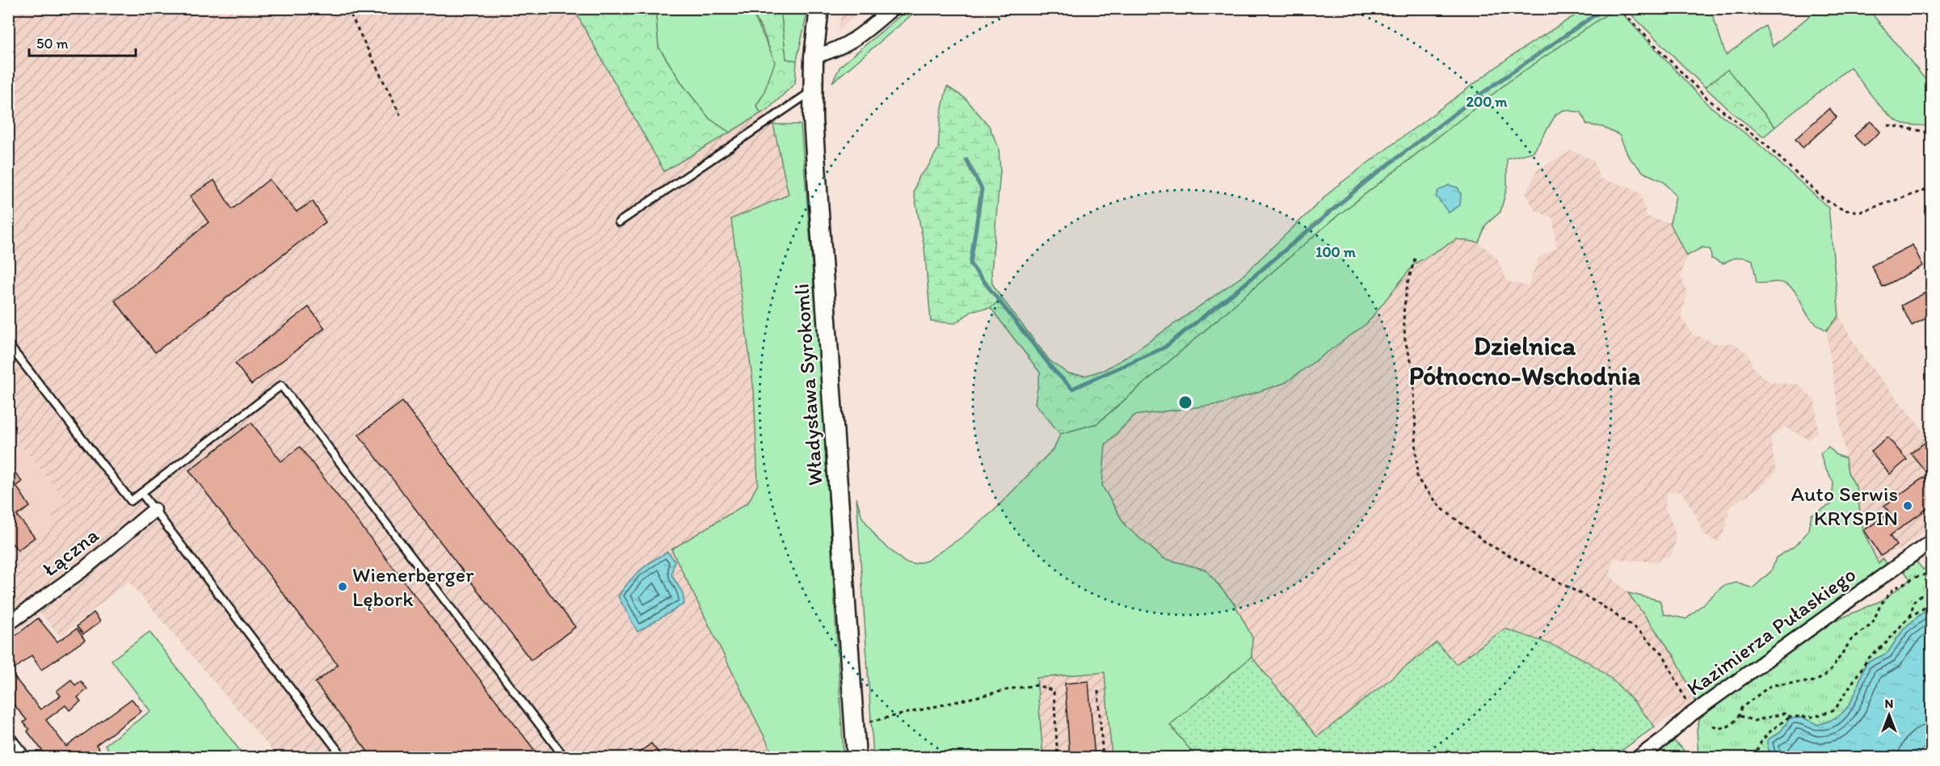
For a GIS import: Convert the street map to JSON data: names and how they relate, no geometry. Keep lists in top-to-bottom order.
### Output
{
  "streets": {
    "street": ["Władysława Syrokomli", "Łączna", "Kazimierza Pułaskiego"]
  },
  "districts": ["Dzielnica Północno-Wschodnia"],
  "places": ["Auto Serwis KRYSPIN", "Wienerberger Lębork"],
  "scale_bar": "50 m",
  "north": "top",
  "rings": ["200 m", "100 m"]
}
